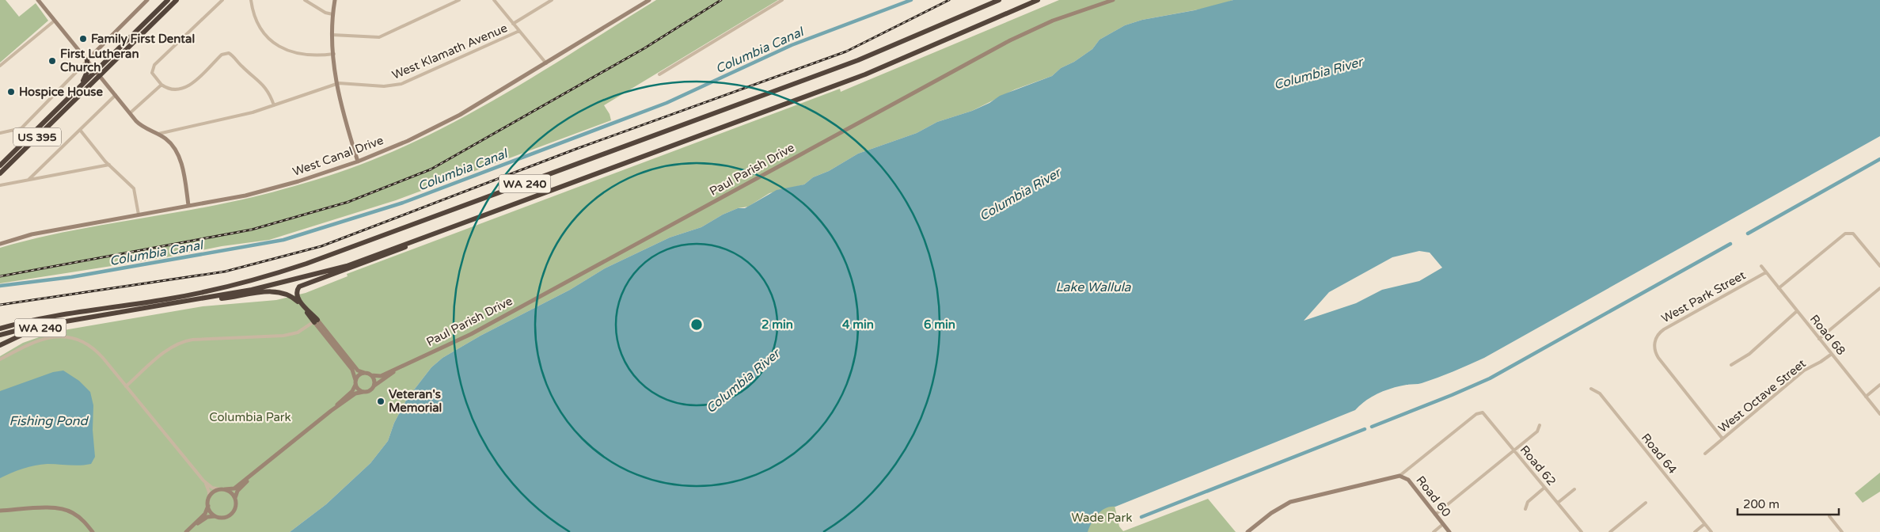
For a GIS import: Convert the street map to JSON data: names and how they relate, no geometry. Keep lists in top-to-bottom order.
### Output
{
  "streets": {
    "highway": ["US 395", "WA 240"],
    "street": [
      "West Klamath Avenue",
      "West Canal Drive",
      "Paul Parish Drive",
      "West Park Street",
      "Road 68",
      "West Octave Street",
      "Road 64",
      "Road 62",
      "Road 60"
    ]
  },
  "crossings": [
    ["West Park Street", "Road 68"],
    ["West Park Street", "West Octave Street"],
    ["Road 68", "West Octave Street"],
    ["Road 62", "Road 60"]
  ],
  "water": [
    "Columbia Canal",
    "Columbia River",
    "Lake Wallula",
    "Fishing Pond"
  ],
  "parks": ["Columbia Park", "Wade Park"],
  "places": [
    "Family First Dental",
    "First Lutheran Church",
    "Hospice House",
    "Veteran's Memorial"
  ],
  "scale_bar": "200 m",
  "rings": ["2 min", "4 min", "6 min"]
}
